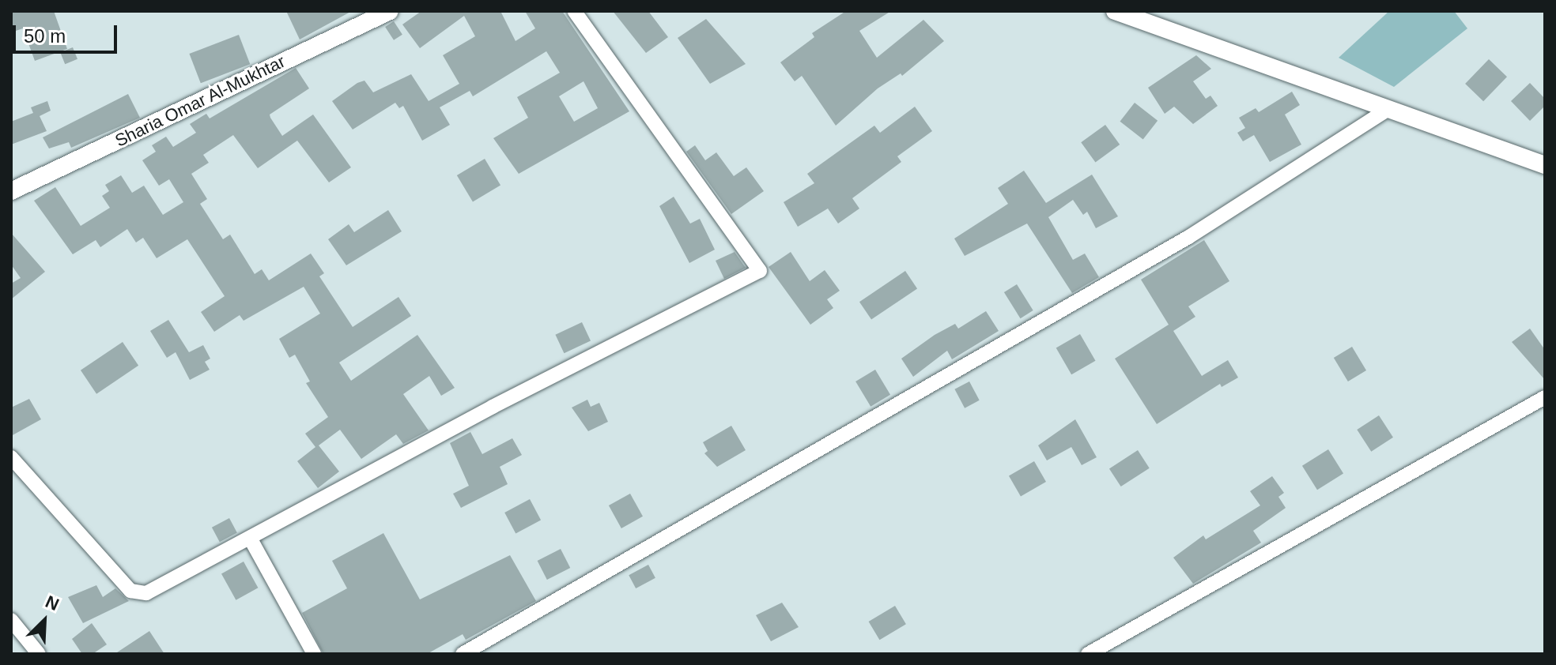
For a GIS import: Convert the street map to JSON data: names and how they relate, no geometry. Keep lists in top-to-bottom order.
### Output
{
  "streets": {
    "street": ["Sharia Omar Al-Mukhtar"]
  },
  "scale_bar": "50 m",
  "north": "top right"
}
